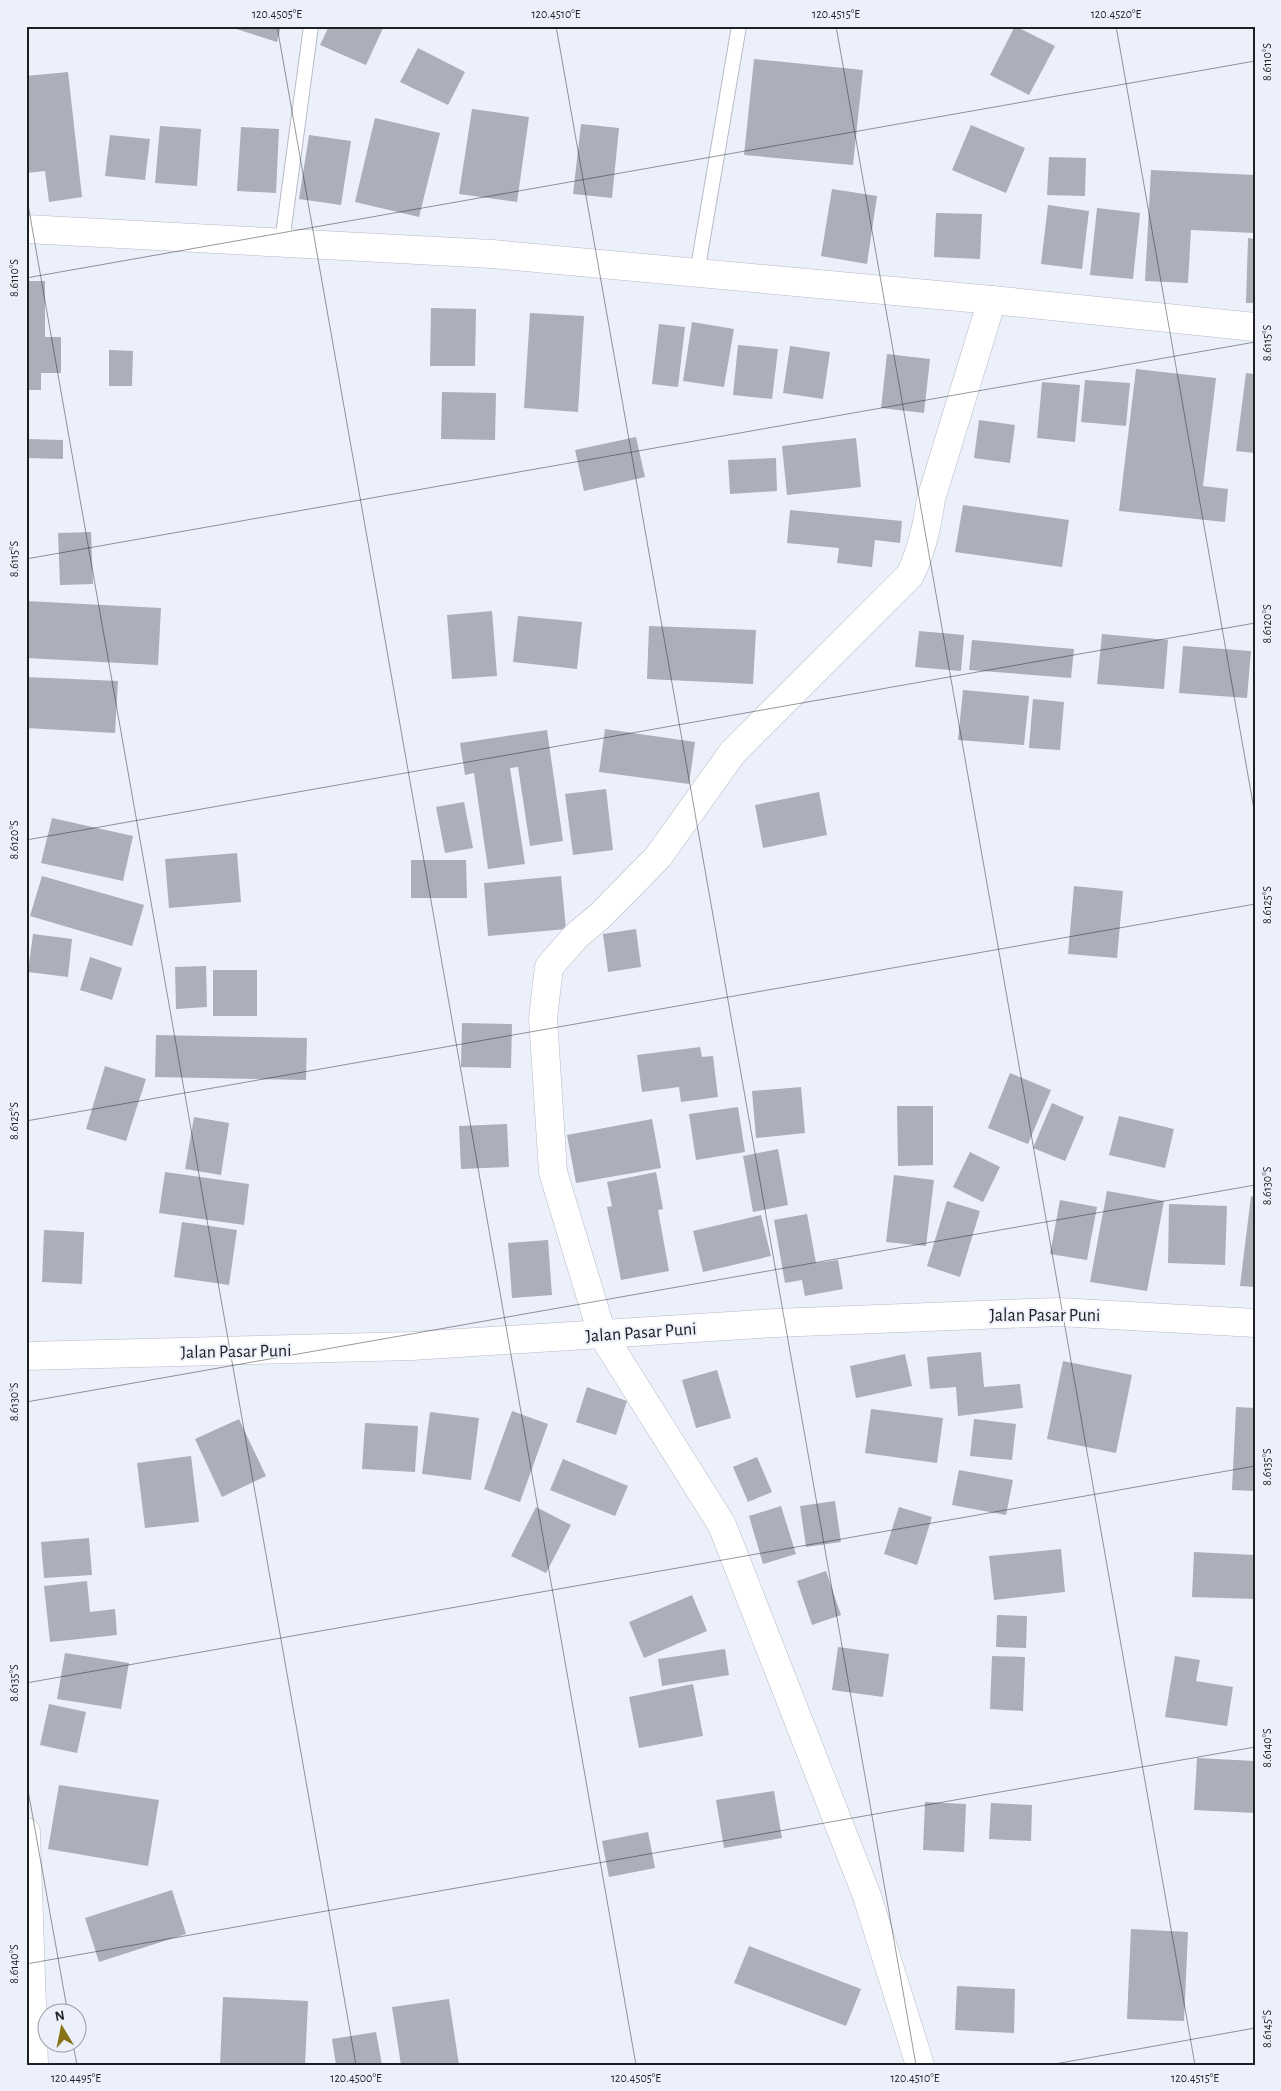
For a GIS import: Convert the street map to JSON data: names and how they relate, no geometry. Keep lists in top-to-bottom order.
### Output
{
  "streets": {
    "street": ["Jalan Pasar Puni"]
  },
  "north": "top",
  "coordinates": [
    "120.4505°E",
    "120.4510°E",
    "120.4515°E",
    "120.4520°E",
    "8.6110°S",
    "8.6115°S",
    "8.6120°S",
    "8.6125°S",
    "8.6130°S",
    "8.6135°S",
    "8.6140°S",
    "8.6145°S",
    "120.4495°E",
    "120.4500°E"
  ]
}
